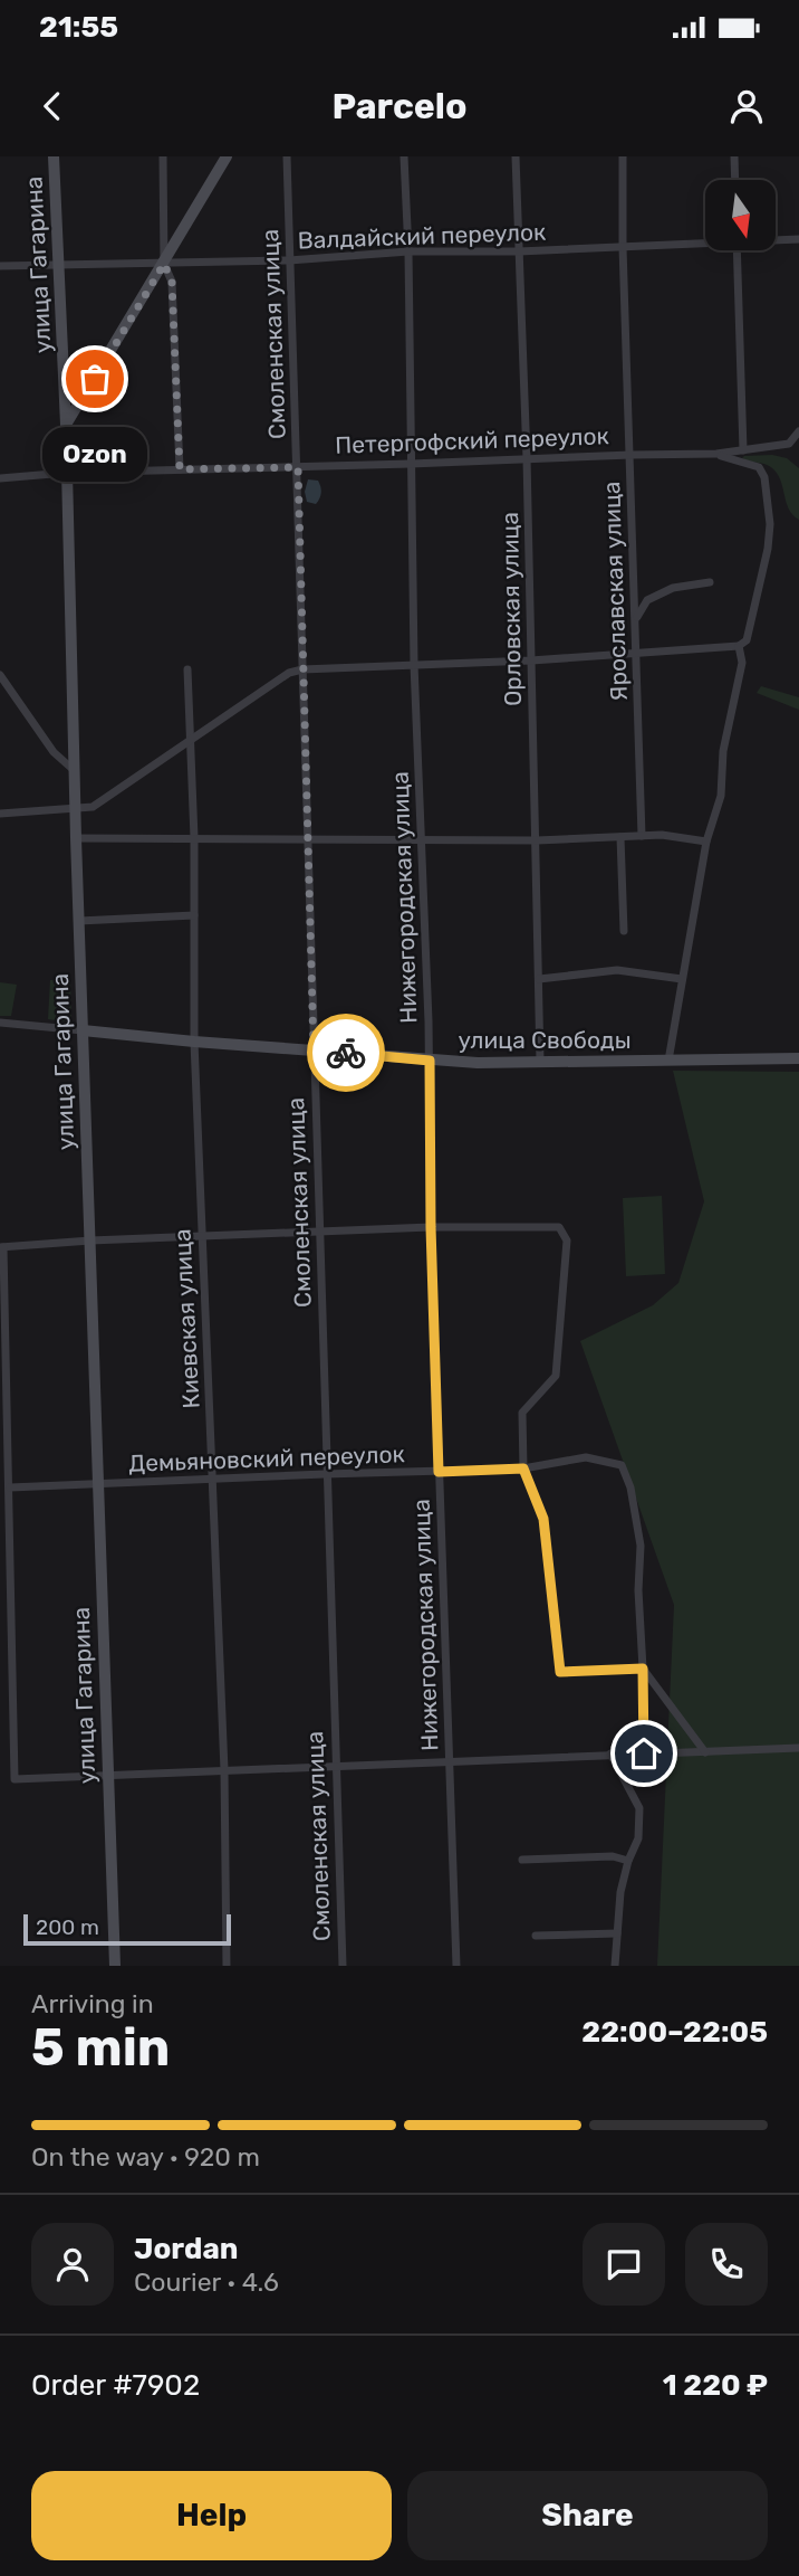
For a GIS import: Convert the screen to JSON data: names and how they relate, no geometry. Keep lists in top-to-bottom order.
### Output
{
  "streets": {
    "street": [
      "Валдайский переулок",
      "улица Гагарина",
      "Смоленская улица",
      "Петергофский переулок",
      "Ярославская улица",
      "Орловская улица",
      "Нижегородская улица",
      "улица Свободы",
      "Киевская улица",
      "Демьяновский переулок"
    ]
  },
  "crossings": [
    ["Валдайский переулок", "улица Гагарина"],
    ["Валдайский переулок", "Смоленская улица"],
    ["Валдайский переулок", "Ярославская улица"],
    ["Валдайский переулок", "Орловская улица"],
    ["Валдайский переулок", "Нижегородская улица"],
    ["улица Гагарина", "Петергофский переулок"],
    ["улица Гагарина", "улица Свободы"],
    ["улица Гагарина", "Демьяновский переулок"],
    ["Смоленская улица", "Петергофский переулок"],
    ["Смоленская улица", "улица Свободы"],
    ["Смоленская улица", "Демьяновский переулок"],
    ["Петергофский переулок", "Ярославская улица"],
    ["Петергофский переулок", "Орловская улица"],
    ["Петергофский переулок", "Нижегородская улица"],
    ["Орловская улица", "улица Свободы"],
    ["Нижегородская улица", "улица Свободы"],
    ["Нижегородская улица", "Демьяновский переулок"],
    ["улица Свободы", "Киевская улица"],
    ["Киевская улица", "Демьяновский переулок"]
  ],
  "places": ["Ozon"],
  "scale_bar": "200 m",
  "north": "bottom",
  "page": {
    "status": "21:55",
    "header": "Parcelo",
    "bubble": "Ozon",
    "scale": "200 m",
    "heading": ["5 min", "Arriving in", "22:00–22:05"],
    "panel": [
      "Jordan",
      "Courier · 4.6",
      "Order #7902",
      "1 220 ₽"
    ],
    "bar": "On the way · 920 m",
    "buttons": ["Help", "Share"]
  }
}
